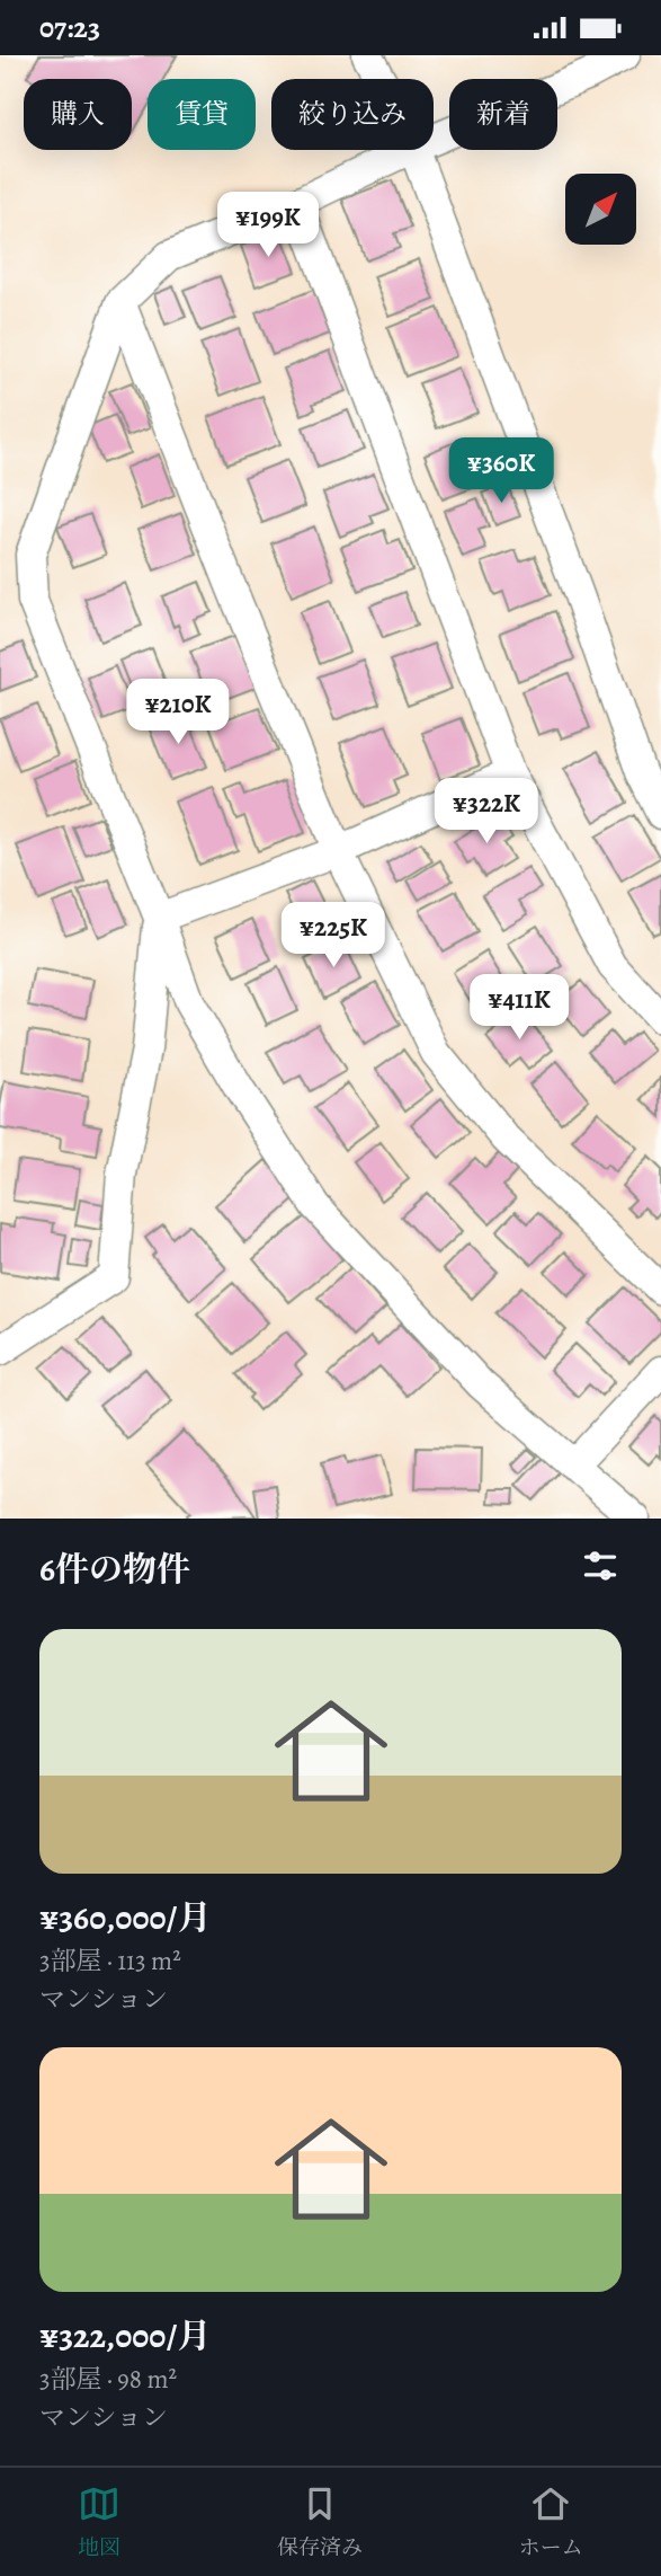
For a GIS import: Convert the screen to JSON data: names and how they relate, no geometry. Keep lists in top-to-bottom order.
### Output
{
  "north": "top right",
  "page": {
    "status": "07:23",
    "chip": [
      "購入",
      "賃貸",
      "絞り込み",
      "新着"
    ],
    "price": [
      "¥199K",
      "¥360K",
      "¥210K",
      "¥322K",
      "¥225K",
      "¥411K"
    ],
    "heading": "6件の物件",
    "list": [
      {
        "name": "¥360,000/月",
        "note": "3部屋 · 113 m² · マンション"
      },
      {
        "name": "¥322,000/月",
        "note": "3部屋 · 98 m² · マンション"
      }
    ],
    "tabs": ["地図", "保存済み", "ホーム"]
  }
}
